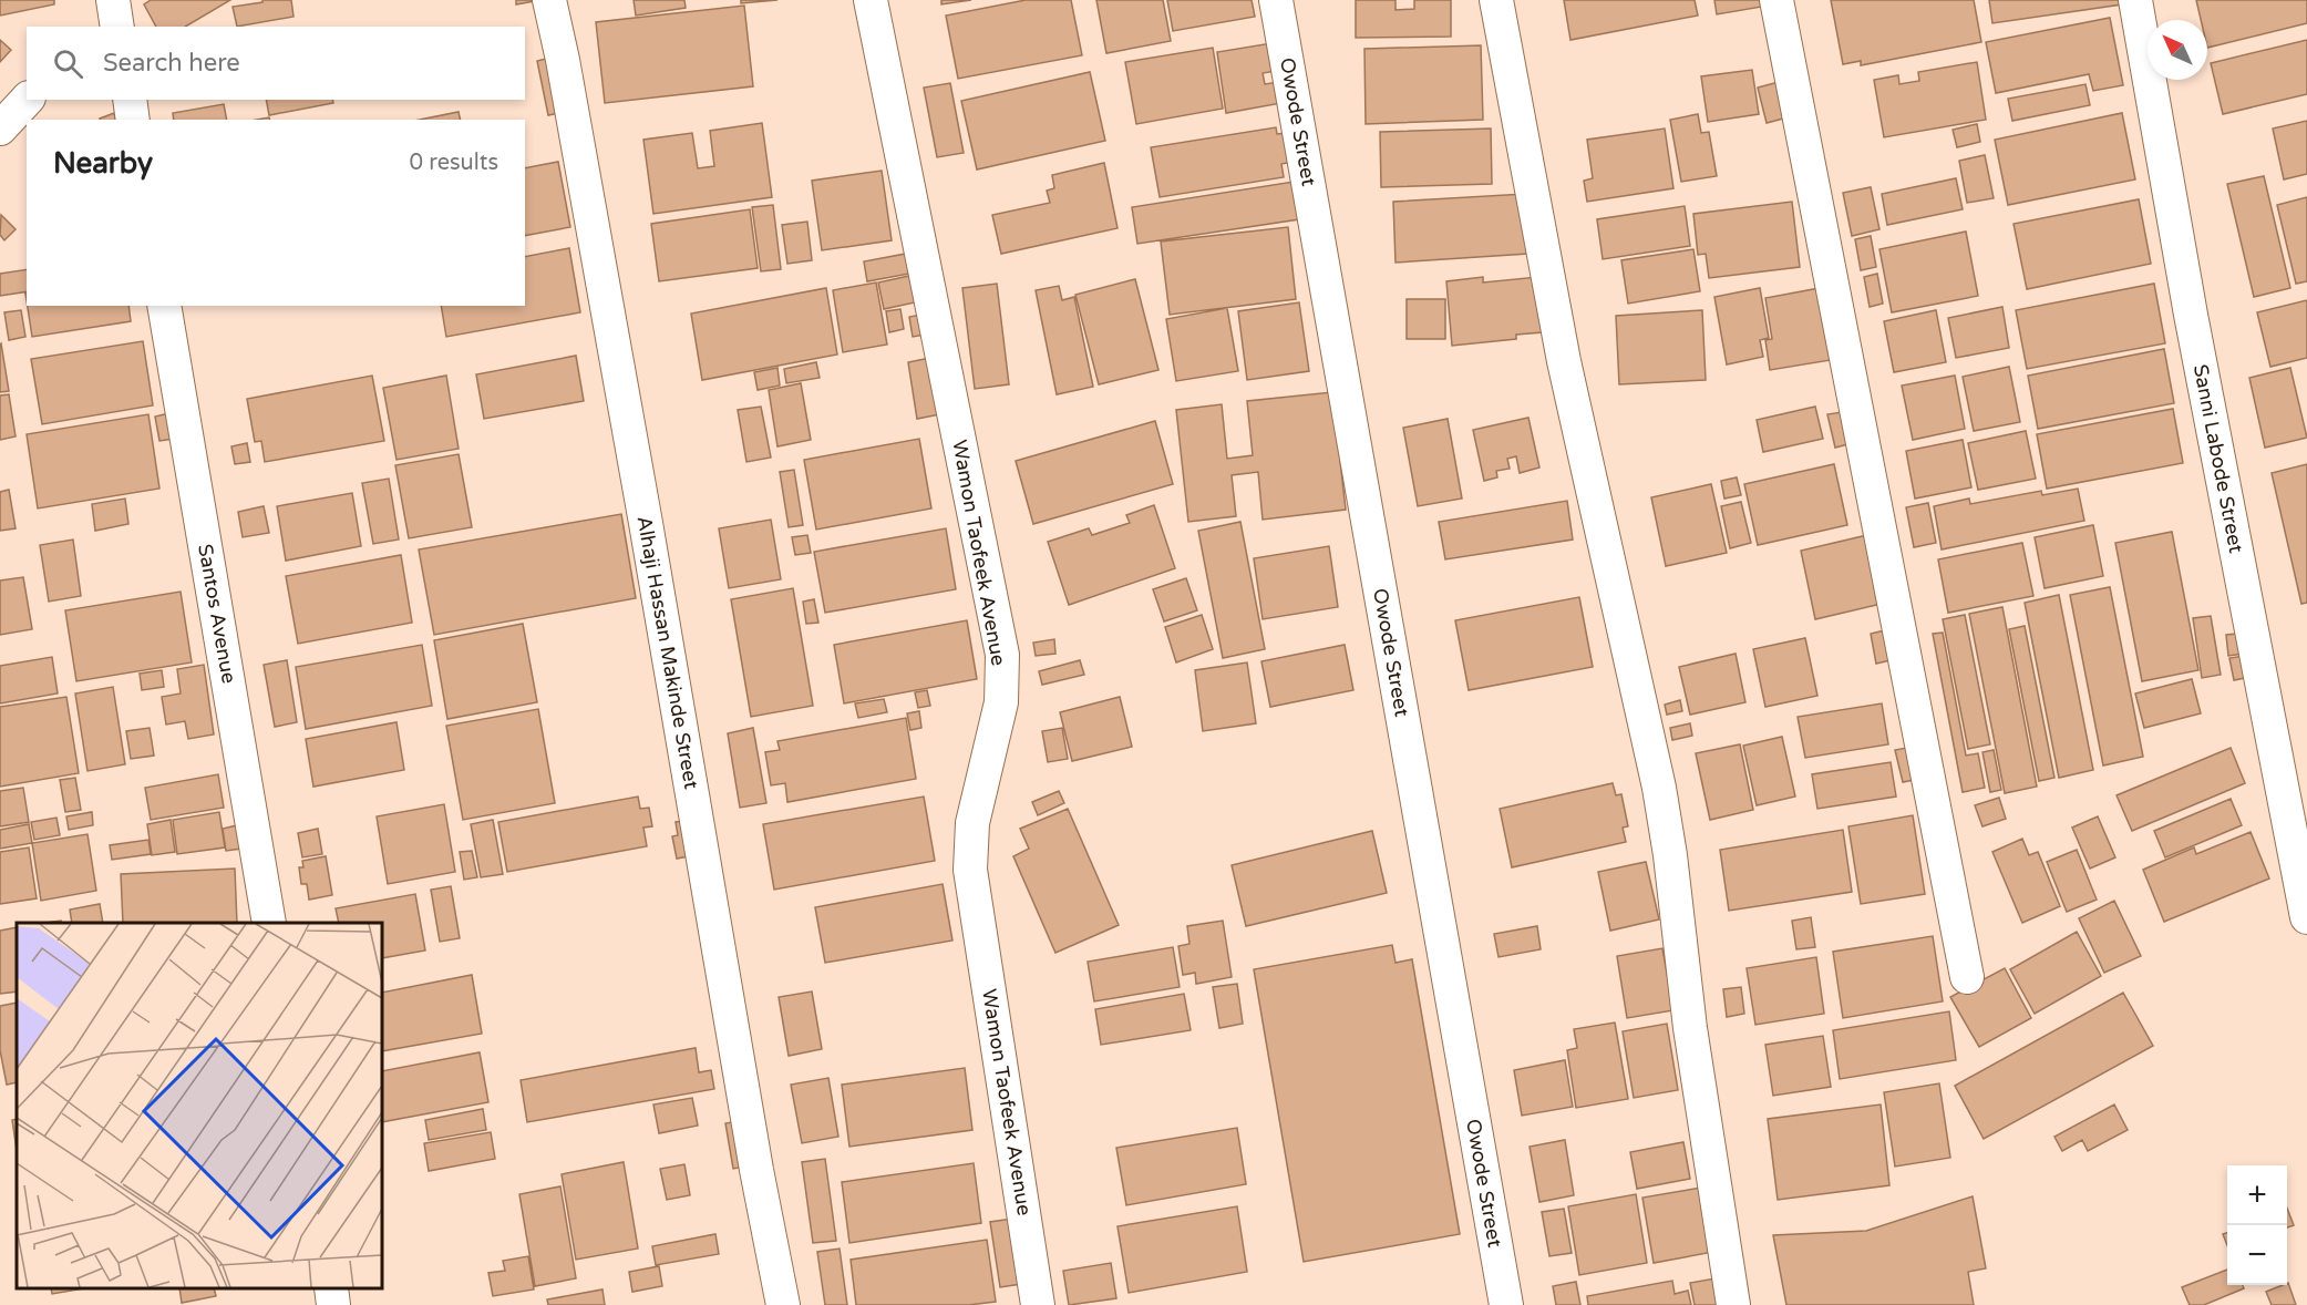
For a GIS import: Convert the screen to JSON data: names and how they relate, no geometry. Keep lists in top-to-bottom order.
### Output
{
  "streets": {
    "street": [
      "Owode Street",
      "Sanni Labode Street",
      "Wamon Taofeek Avenue",
      "Santos Avenue",
      "Alhaji Hassan Makinde Street"
    ]
  },
  "north": "top left",
  "page": {
    "search": "Search here",
    "heading": ["Nearby", "0 results"],
    "map_buttons": ["+", "−"]
  }
}
